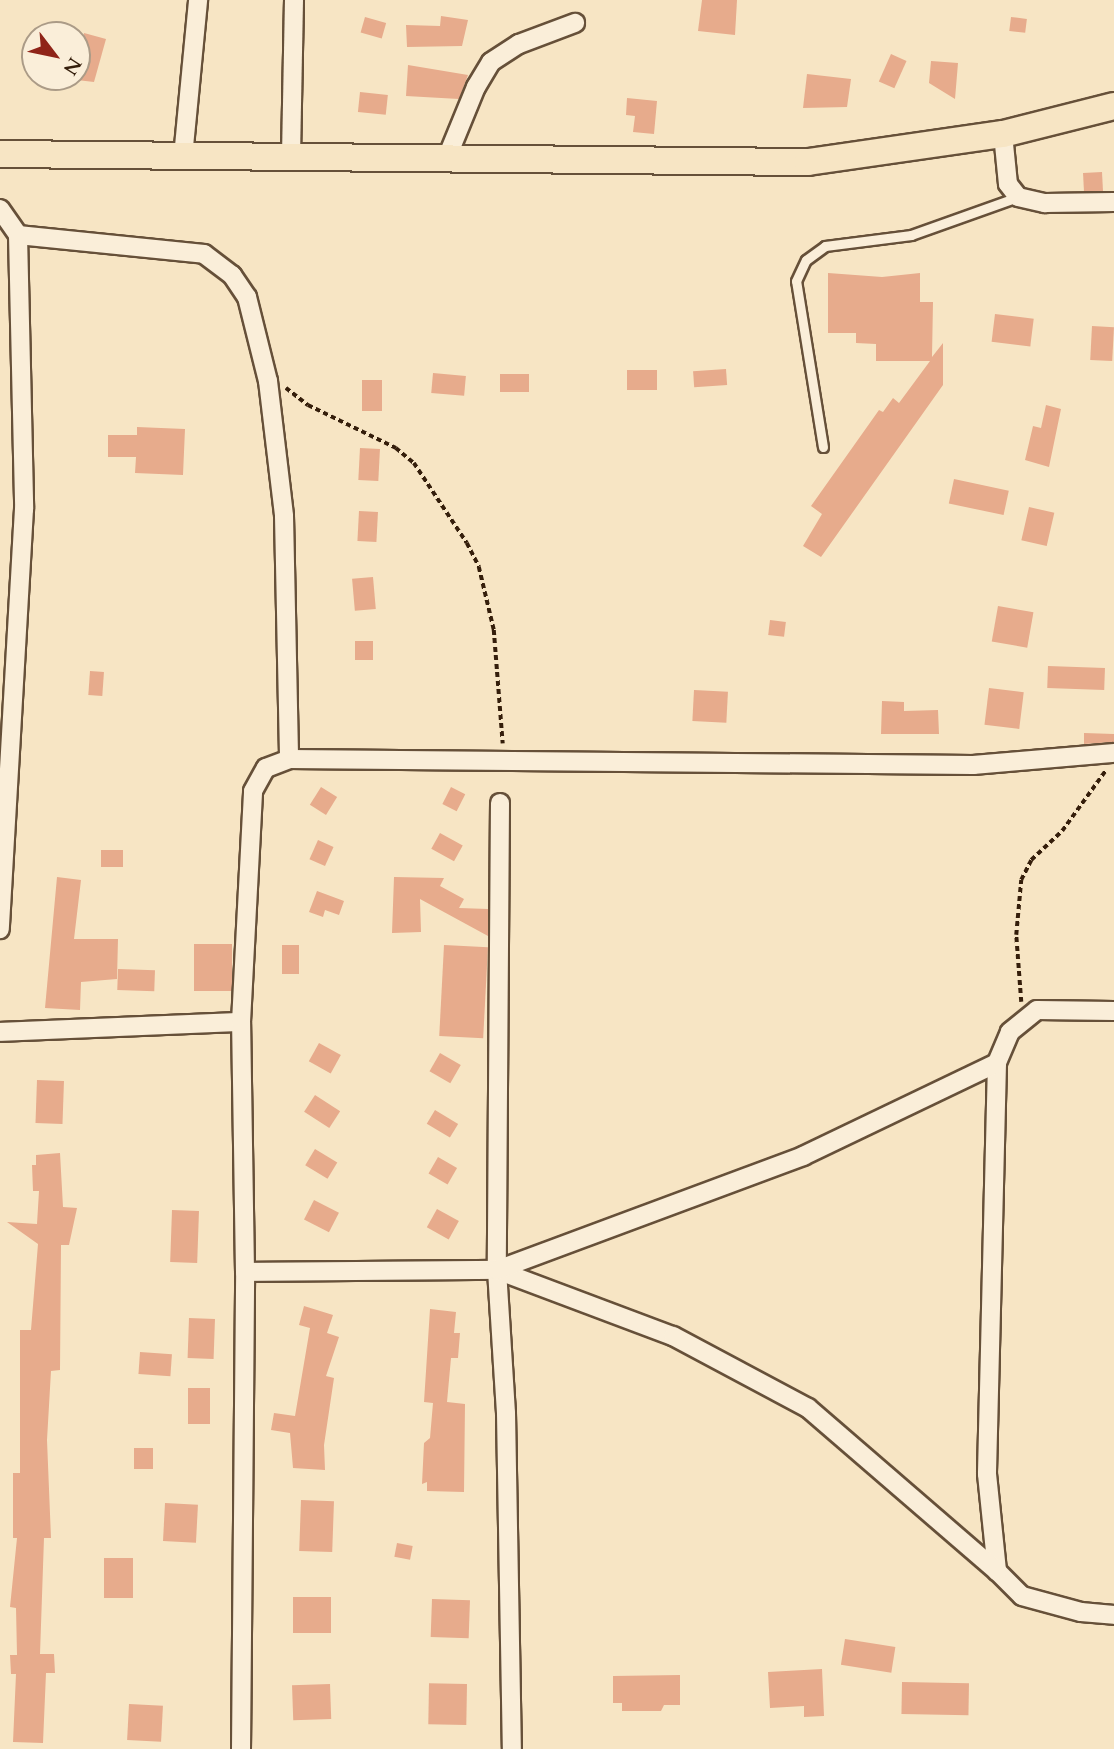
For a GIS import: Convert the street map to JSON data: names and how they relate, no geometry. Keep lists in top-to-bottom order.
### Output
{
  "north": "bottom right"
}
